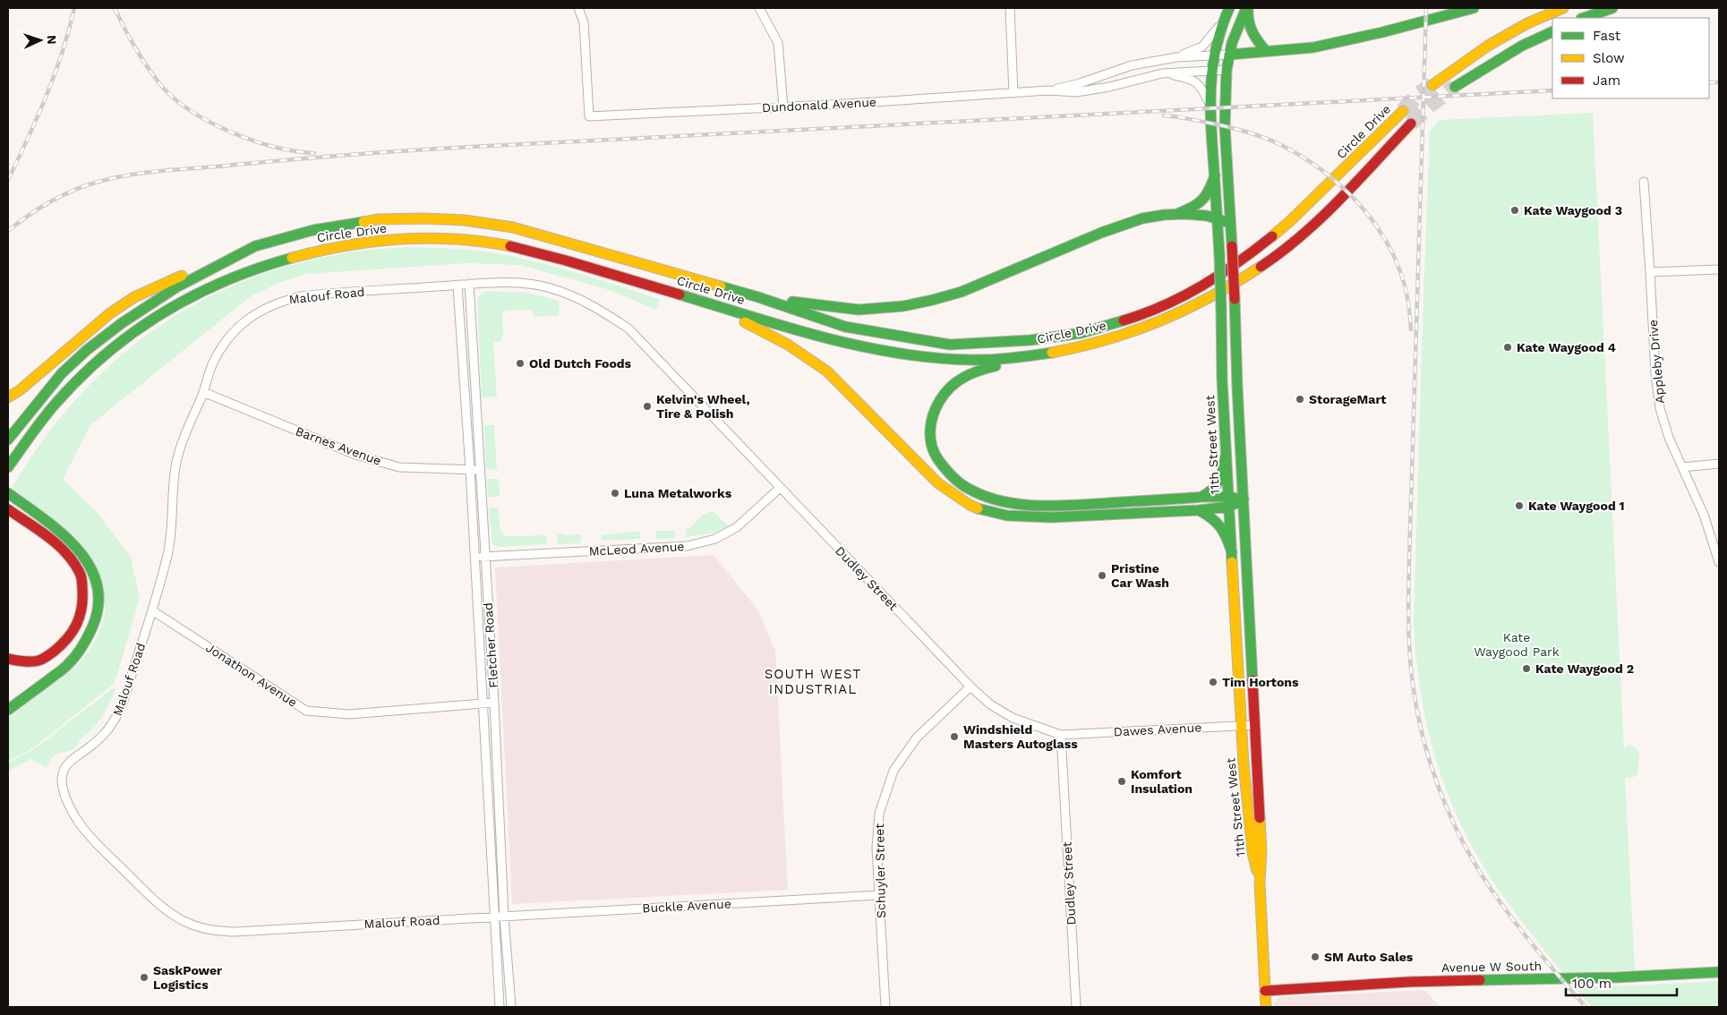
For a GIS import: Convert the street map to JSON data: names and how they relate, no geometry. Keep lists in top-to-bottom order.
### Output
{
  "streets": {
    "main road": ["Circle Drive", "11th Street West", "Avenue W South"],
    "street": [
      "Dundonald Avenue",
      "Malouf Road",
      "Appleby Drive",
      "Barnes Avenue",
      "McLeod Avenue",
      "Dudley Street",
      "Fletcher Road",
      "Jonathon Avenue",
      "Dawes Avenue",
      "Schuyler Street",
      "Buckle Avenue"
    ]
  },
  "crossings": [
    ["Dundonald Avenue", "11th Street West"],
    ["Malouf Road", "Barnes Avenue"],
    ["Malouf Road", "Dudley Street"],
    ["Malouf Road", "Fletcher Road"],
    ["Malouf Road", "Jonathon Avenue"],
    ["Malouf Road", "Buckle Avenue"],
    ["11th Street West", "Dawes Avenue"],
    ["11th Street West", "Avenue W South"],
    ["Barnes Avenue", "Fletcher Road"],
    ["McLeod Avenue", "Dudley Street"],
    ["McLeod Avenue", "Fletcher Road"],
    ["Dudley Street", "Fletcher Road"],
    ["Dudley Street", "Dawes Avenue"],
    ["Dudley Street", "Schuyler Street"],
    ["Fletcher Road", "Jonathon Avenue"],
    ["Fletcher Road", "Buckle Avenue"],
    ["Schuyler Street", "Buckle Avenue"]
  ],
  "districts": ["SOUTH WEST INDUSTRIAL"],
  "parks": ["Kate Waygood Park"],
  "places": [
    "Kate Waygood 3",
    "Kate Waygood 4",
    "Old Dutch Foods",
    "StorageMart",
    "Kelvin's Wheel, Tire & Polish",
    "Luna Metalworks",
    "Kate Waygood 1",
    "Pristine Car Wash",
    "Kate Waygood 2",
    "Tim Hortons",
    "Windshield Masters Autoglass",
    "Komfort Insulation",
    "SM Auto Sales",
    "SaskPower Logistics"
  ],
  "legend": ["Fast", "Slow", "Jam"],
  "scale_bar": "100 m",
  "north": "right"
}
